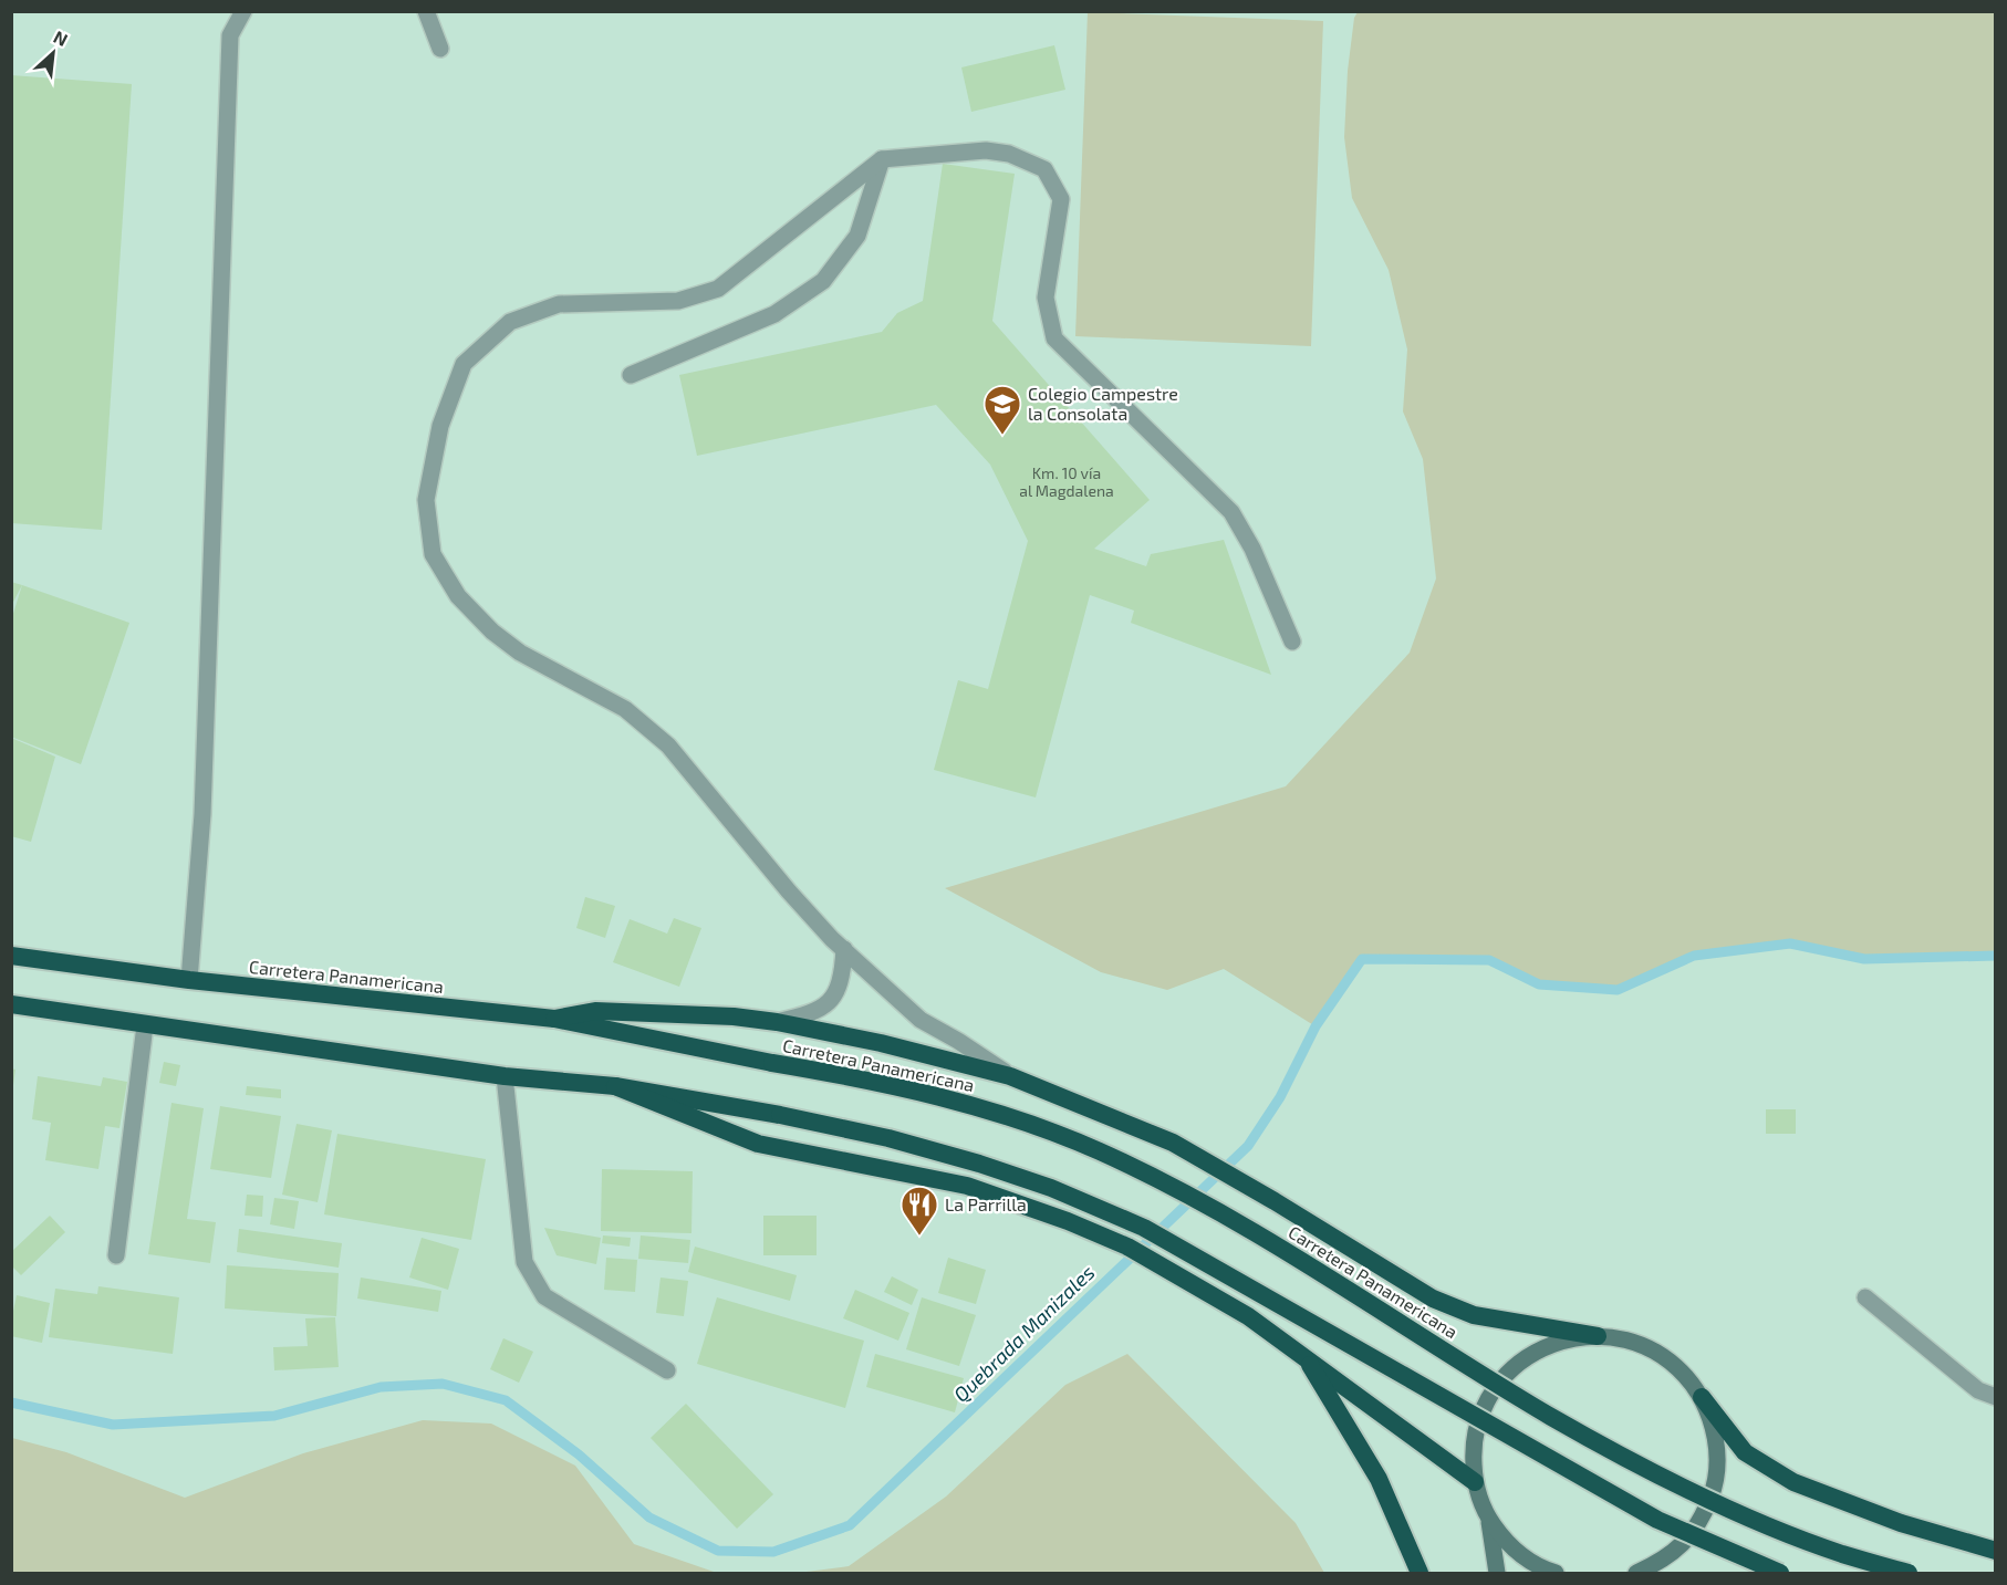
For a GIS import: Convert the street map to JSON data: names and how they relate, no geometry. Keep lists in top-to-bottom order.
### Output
{
  "streets": {
    "highway": ["Carretera Panamericana"]
  },
  "water": ["Quebrada Manizales"],
  "places": {
    "school or university": ["Colegio Campestre la Consolata"],
    "restaurant": ["La Parrilla"]
  },
  "house_numbers": ["Km. 10 vía al Magdalena"],
  "north": "top right"
}
